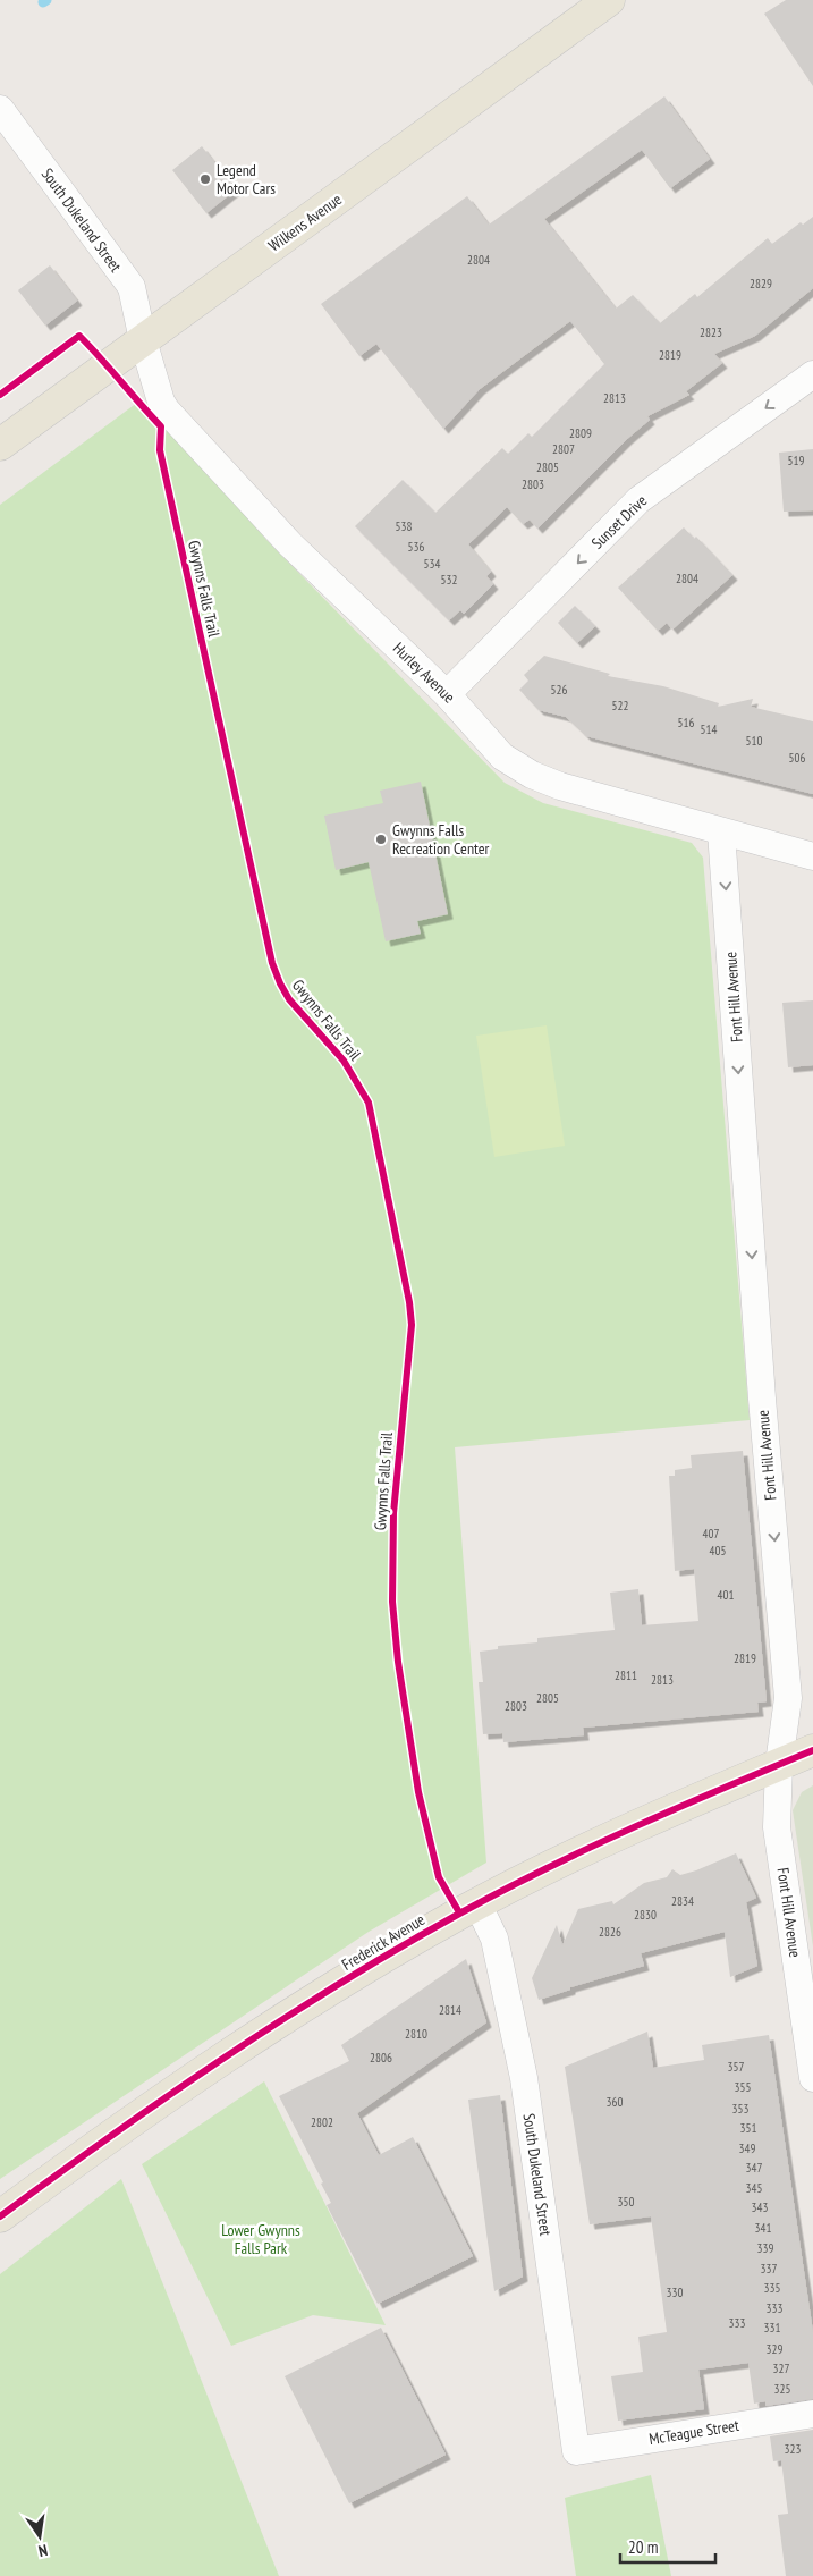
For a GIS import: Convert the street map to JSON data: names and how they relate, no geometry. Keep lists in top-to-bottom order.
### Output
{
  "streets": {
    "main road": ["Wilkens Avenue", "Frederick Avenue"],
    "street": [
      "South Dukeland Street",
      "Sunset Drive",
      "Hurley Avenue",
      "Font Hill Avenue",
      "McTeague Street"
    ],
    "cycle path": ["Gwynns Falls Trail"]
  },
  "crossings": [
    ["South Dukeland Street", "Wilkens Avenue"],
    ["South Dukeland Street", "Hurley Avenue"],
    ["South Dukeland Street", "Frederick Avenue"],
    ["South Dukeland Street", "McTeague Street"],
    ["Wilkens Avenue", "Hurley Avenue"],
    ["Sunset Drive", "Hurley Avenue"],
    ["Hurley Avenue", "Font Hill Avenue"],
    ["Font Hill Avenue", "Frederick Avenue"]
  ],
  "one_way": ["Sunset Drive", "Font Hill Avenue"],
  "parks": ["Lower Gwynns Falls Park"],
  "places": ["Legend Motor Cars", "Gwynns Falls Recreation Center"],
  "house_numbers": [
    "2804",
    "2829",
    "2823",
    "2819",
    "2813",
    "2809",
    "2807",
    "519",
    "2805",
    "2803",
    "538",
    "536",
    "534",
    "2804",
    "532",
    "526",
    "522",
    "516",
    "514",
    "510",
    "506",
    "407",
    "405",
    "401",
    "2819",
    "2811",
    "2813",
    "2805",
    "2803",
    "2834",
    "2830",
    "2826",
    "2814",
    "2810",
    "2806",
    "357",
    "355",
    "360",
    "353",
    "2802",
    "351",
    "349",
    "347",
    "345",
    "350",
    "343",
    "341",
    "339",
    "337",
    "335",
    "330",
    "333",
    "333",
    "331",
    "329",
    "327",
    "325",
    "323"
  ],
  "scale_bar": "20 m",
  "north": "bottom"
}
